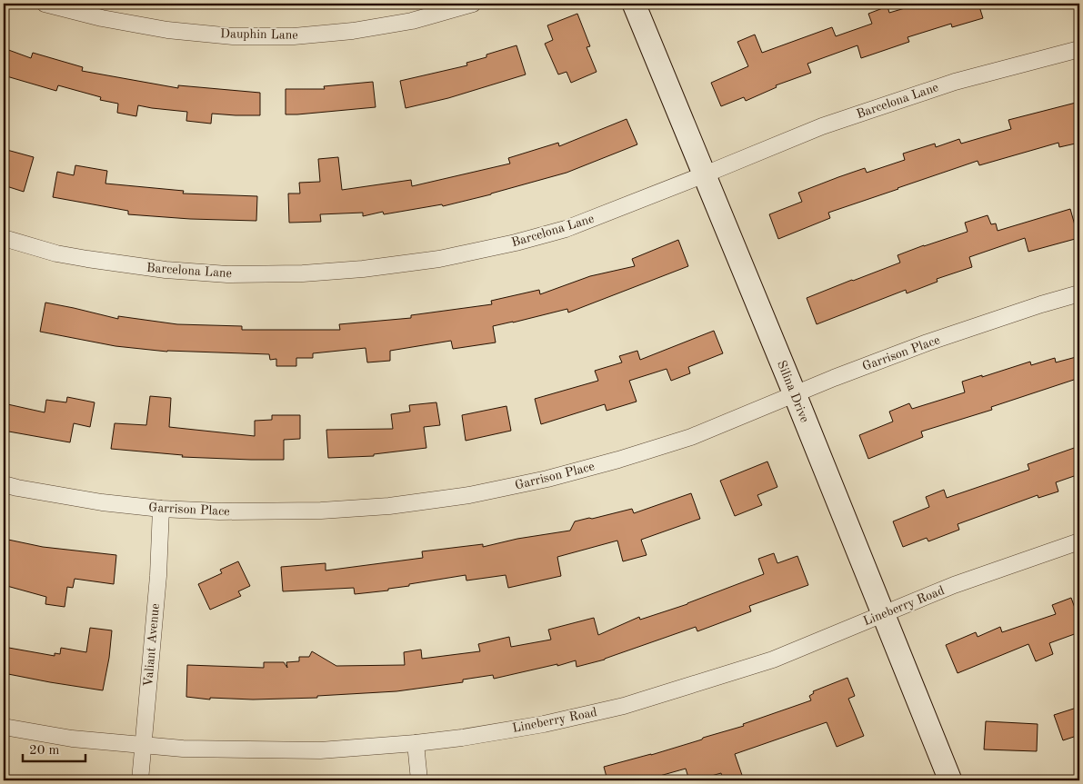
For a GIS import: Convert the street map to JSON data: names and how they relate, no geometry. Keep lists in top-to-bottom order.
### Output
{
  "streets": {
    "street": [
      "Dauphin Lane",
      "Barcelona Lane",
      "Garrison Place",
      "Silina Drive",
      "Lineberry Road",
      "Valiant Avenue"
    ]
  },
  "crossings": [
    ["Barcelona Lane", "Silina Drive"],
    ["Garrison Place", "Silina Drive"],
    ["Garrison Place", "Valiant Avenue"],
    ["Silina Drive", "Lineberry Road"],
    ["Lineberry Road", "Valiant Avenue"]
  ],
  "scale_bar": "20 m"
}
